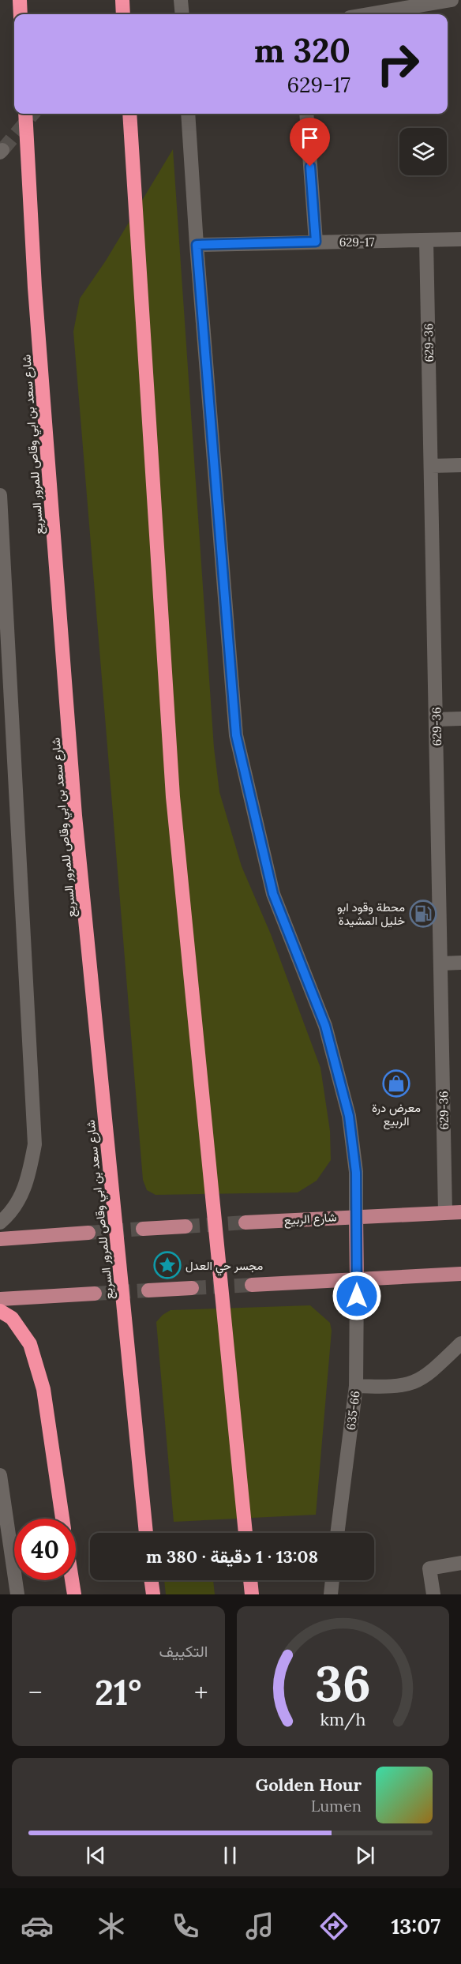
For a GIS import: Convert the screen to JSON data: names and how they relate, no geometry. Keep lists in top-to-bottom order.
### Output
{
  "streets": {
    "highway": ["شارع سعد بن ابي وقاص للمرور السريع"],
    "main road": ["شارع الربيع"],
    "street": ["629-17", "629-36", "635-66"]
  },
  "crossings": [
    ["629-17", "629-36"],
    ["629-36", "شارع الربيع"]
  ],
  "places": {
    "fuel station": ["محطة وقود ابو خليل المشيدة"],
    "shop": ["معرض درة الربيع"],
    "place": ["مجسر حي العدل"]
  },
  "page": {
    "turn": ["320 m", "629-17"],
    "limit": "40",
    "trip": "13:08 · 1 دقيقة · 380 m",
    "tile": "التكييف",
    "heat": ["−", "21°", "+"],
    "song": ["Golden Hour", "Lumen"],
    "tabs": "13:07",
    "gauge": ["36", "km/h"]
  }
}
